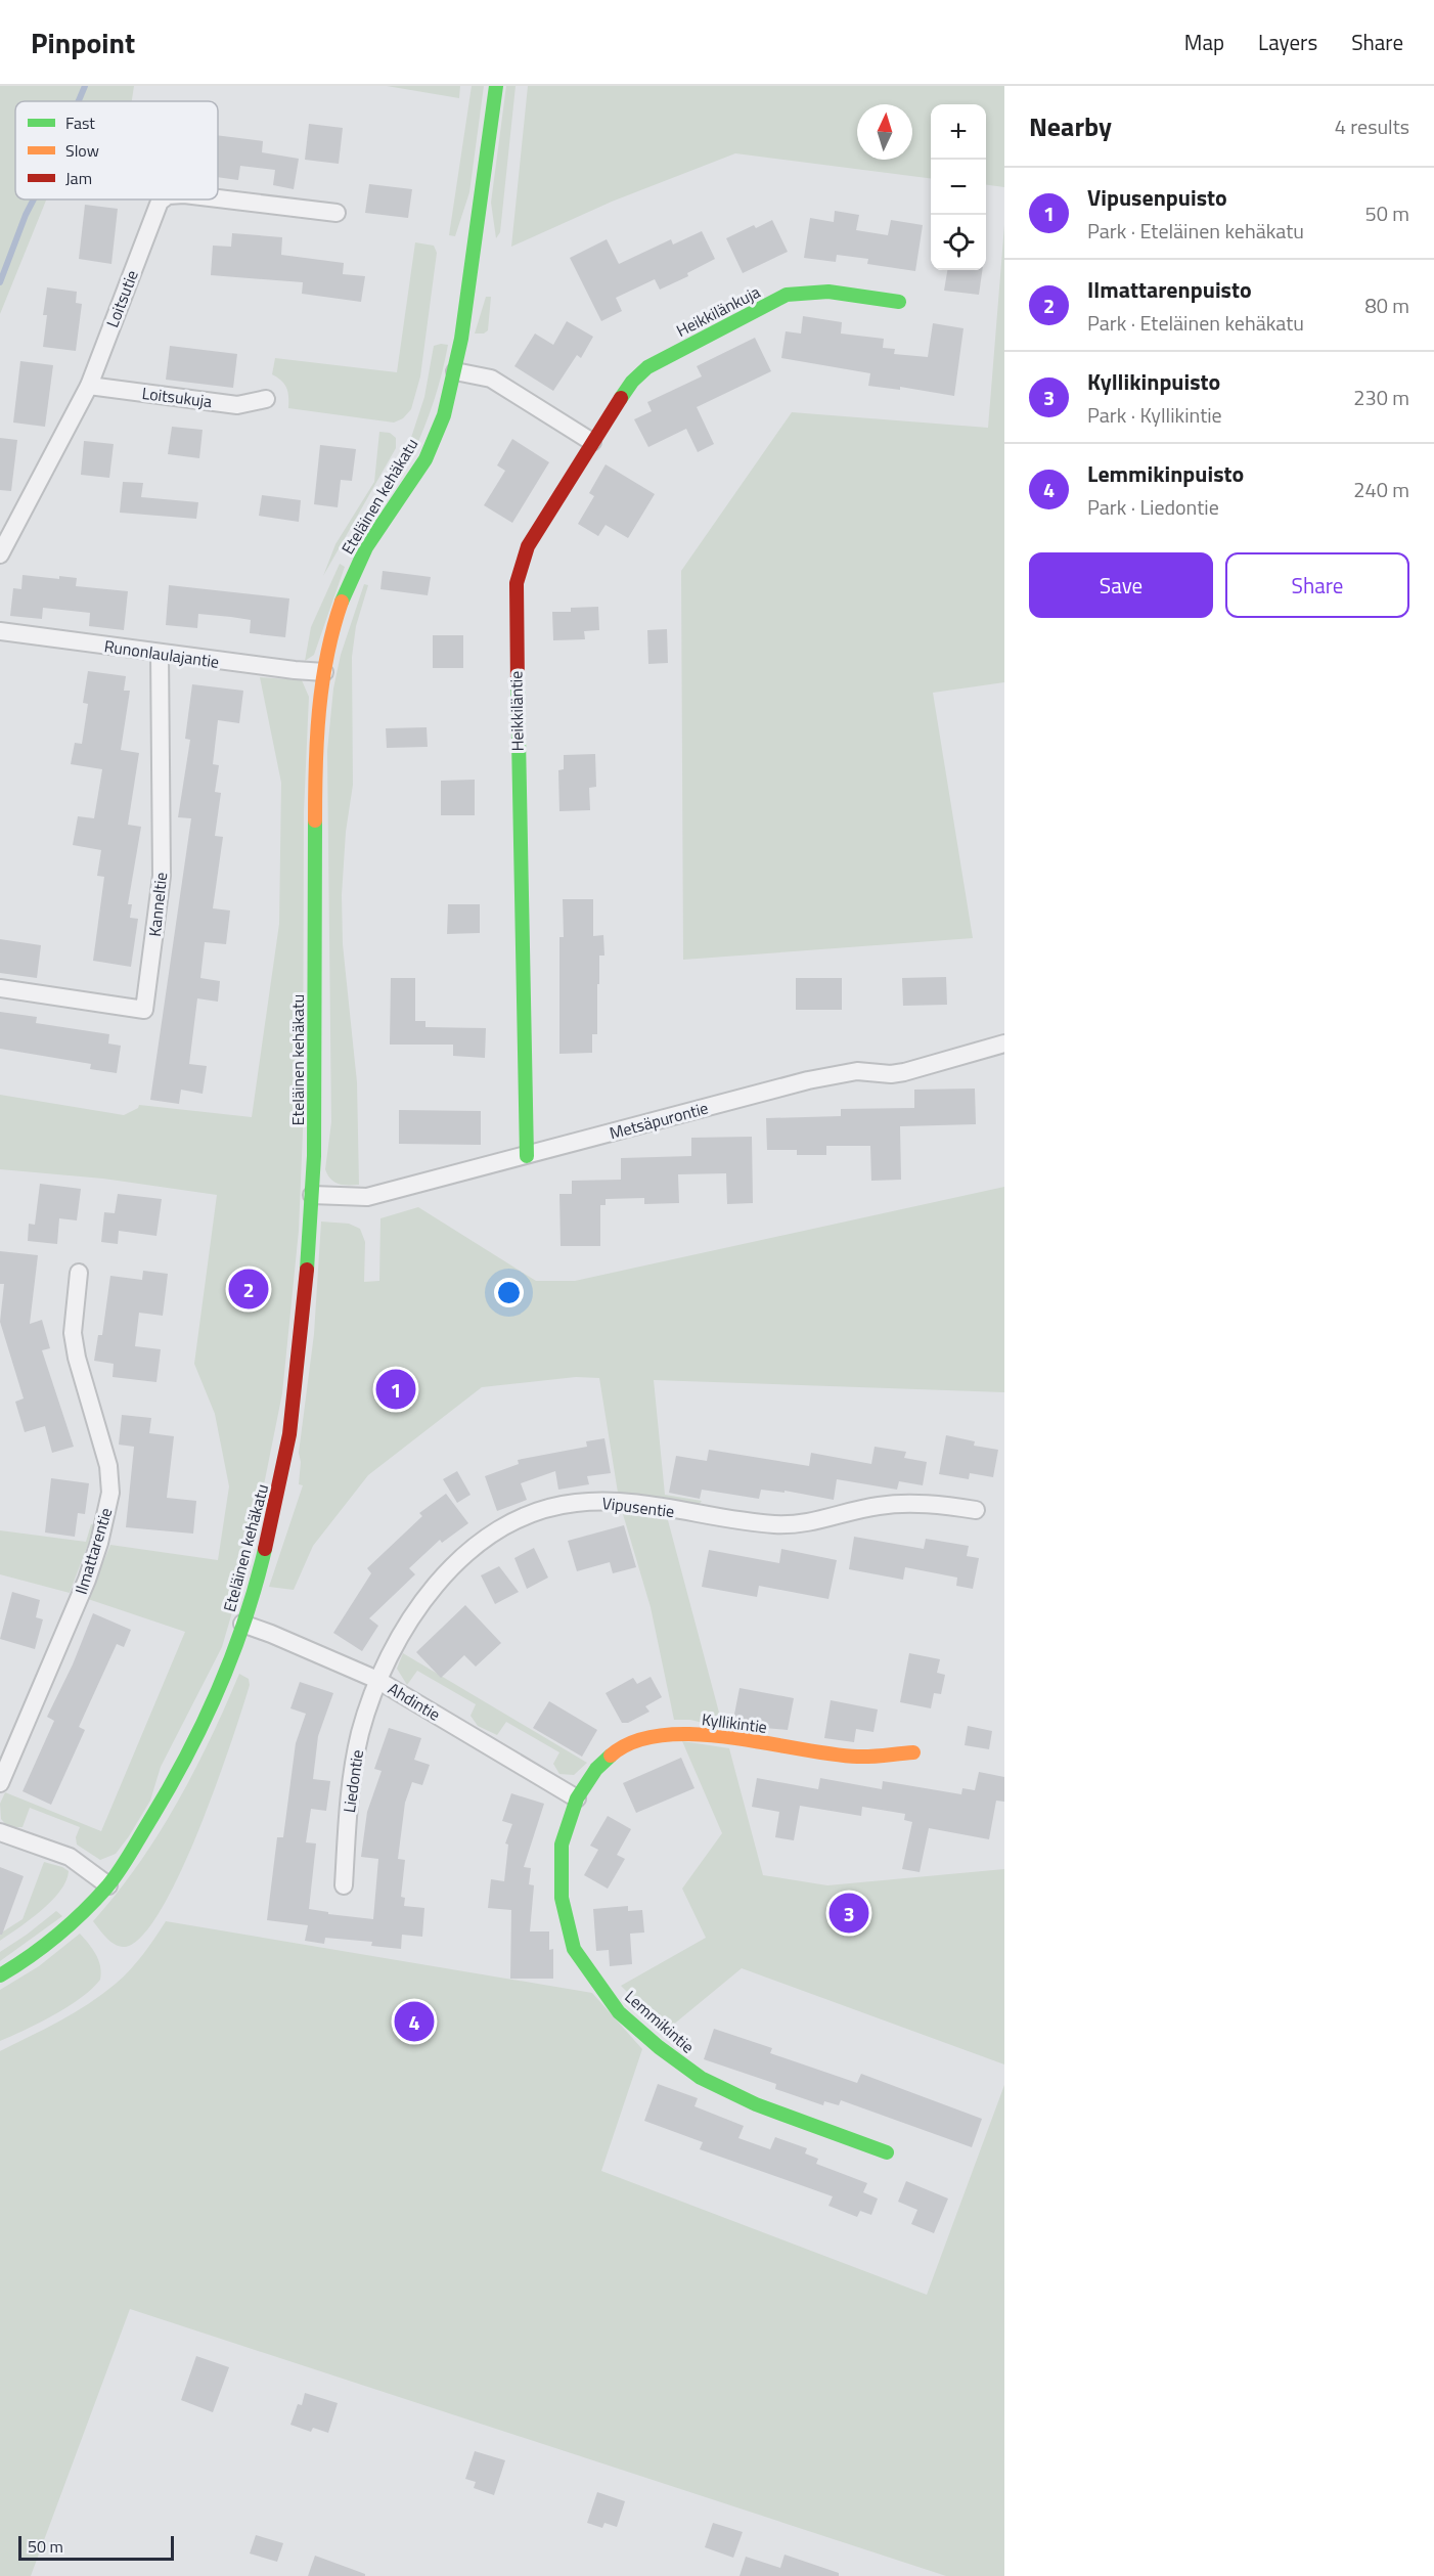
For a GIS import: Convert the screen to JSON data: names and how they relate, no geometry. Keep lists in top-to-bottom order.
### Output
{
  "streets": {
    "street": [
      "Loitsutie",
      "Heikkilänkuja",
      "Loitsukuja",
      "Eteläinen kehäkatu",
      "Runonlaulajantie",
      "Heikkiläntie",
      "Kanneltie",
      "Metsäpurontie",
      "Vipusentie",
      "Ilmattarentie",
      "Ahdintie",
      "Kyllikintie",
      "Liedontie",
      "Lemmikintie"
    ]
  },
  "crossings": [
    ["Loitsutie", "Loitsukuja"],
    ["Heikkilänkuja", "Heikkiläntie"],
    ["Eteläinen kehäkatu", "Runonlaulajantie"],
    ["Eteläinen kehäkatu", "Metsäpurontie"],
    ["Eteläinen kehäkatu", "Ahdintie"],
    ["Runonlaulajantie", "Kanneltie"],
    ["Heikkiläntie", "Metsäpurontie"],
    ["Vipusentie", "Ahdintie"],
    ["Vipusentie", "Liedontie"],
    ["Ahdintie", "Kyllikintie"],
    ["Ahdintie", "Liedontie"],
    ["Ahdintie", "Lemmikintie"],
    ["Kyllikintie", "Lemmikintie"]
  ],
  "legend": ["Fast", "Slow", "Jam"],
  "scale_bar": "50 m",
  "north": "top",
  "page": {
    "header": "Pinpoint",
    "nav": ["Map", "Layers", "Share"],
    "heading": ["Nearby", "4 results"],
    "map_buttons": ["+", "−"],
    "list": [
      {
        "mark": "1",
        "name": "Vipusenpuisto",
        "note": "Park · Eteläinen kehäkatu",
        "value": "50 m"
      },
      {
        "mark": "2",
        "name": "Ilmattarenpuisto",
        "note": "Park · Eteläinen kehäkatu",
        "value": "80 m"
      },
      {
        "mark": "3",
        "name": "Kyllikinpuisto",
        "note": "Park · Kyllikintie",
        "value": "230 m"
      },
      {
        "mark": "4",
        "name": "Lemmikinpuisto",
        "note": "Park · Liedontie",
        "value": "240 m"
      }
    ],
    "buttons": ["Save", "Share"],
    "pins": [
      "2",
      "1",
      "3",
      "4"
    ],
    "scale": "50 m"
  }
}
